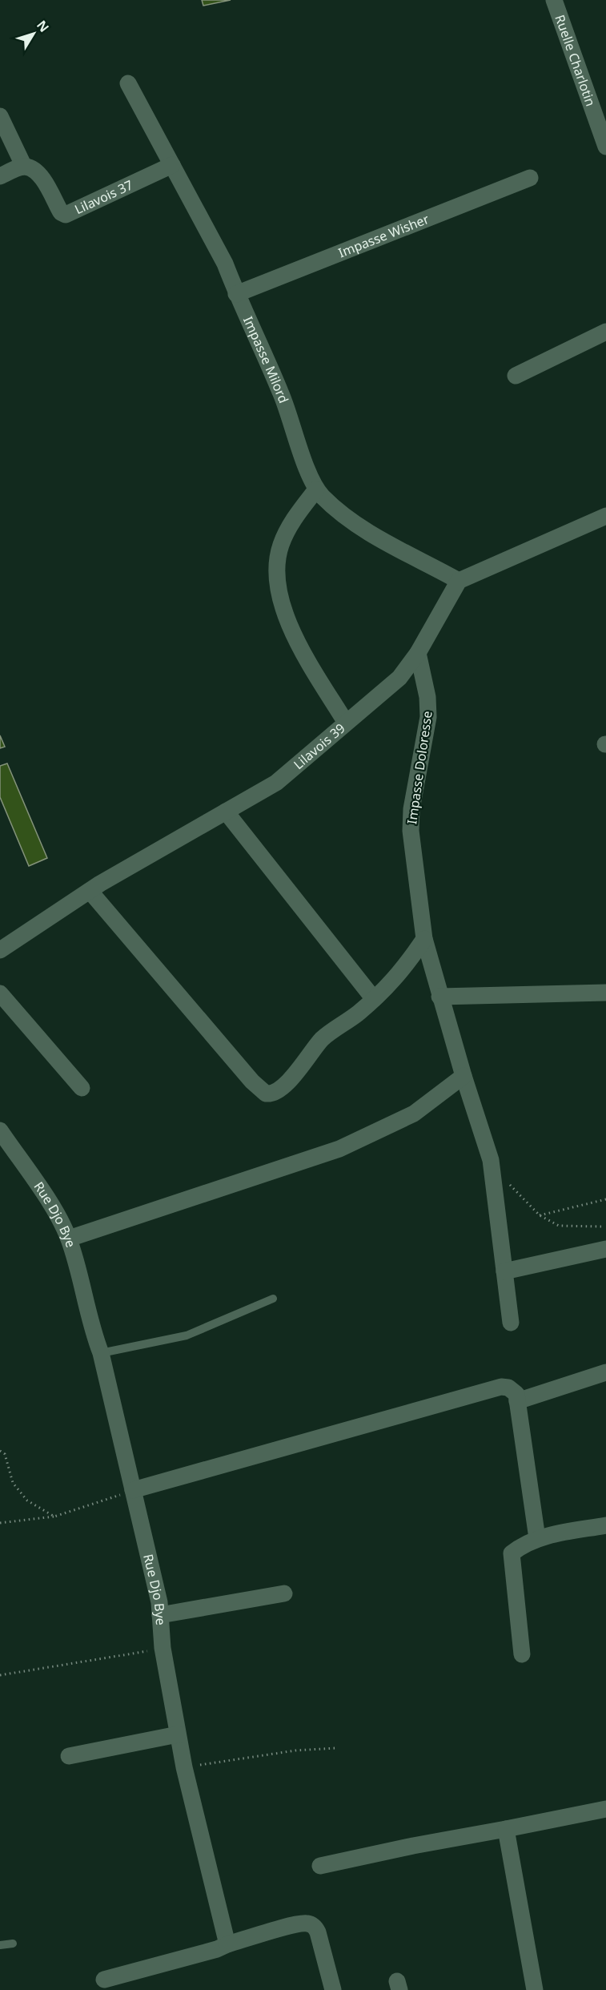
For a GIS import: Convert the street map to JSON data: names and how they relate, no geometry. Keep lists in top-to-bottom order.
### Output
{
  "streets": {
    "street": [
      "Ruelle Charlotin",
      "Lilavois 37",
      "Impasse Wisher",
      "Impasse Milord",
      "Lilavois 39",
      "Impasse Doloresse",
      "Rue Djo Bye"
    ]
  },
  "crossings": [
    ["Lilavois 37", "Impasse Milord"],
    ["Impasse Wisher", "Impasse Milord"],
    ["Impasse Milord", "Lilavois 39"],
    ["Lilavois 39", "Impasse Doloresse"]
  ],
  "north": "top right"
}
